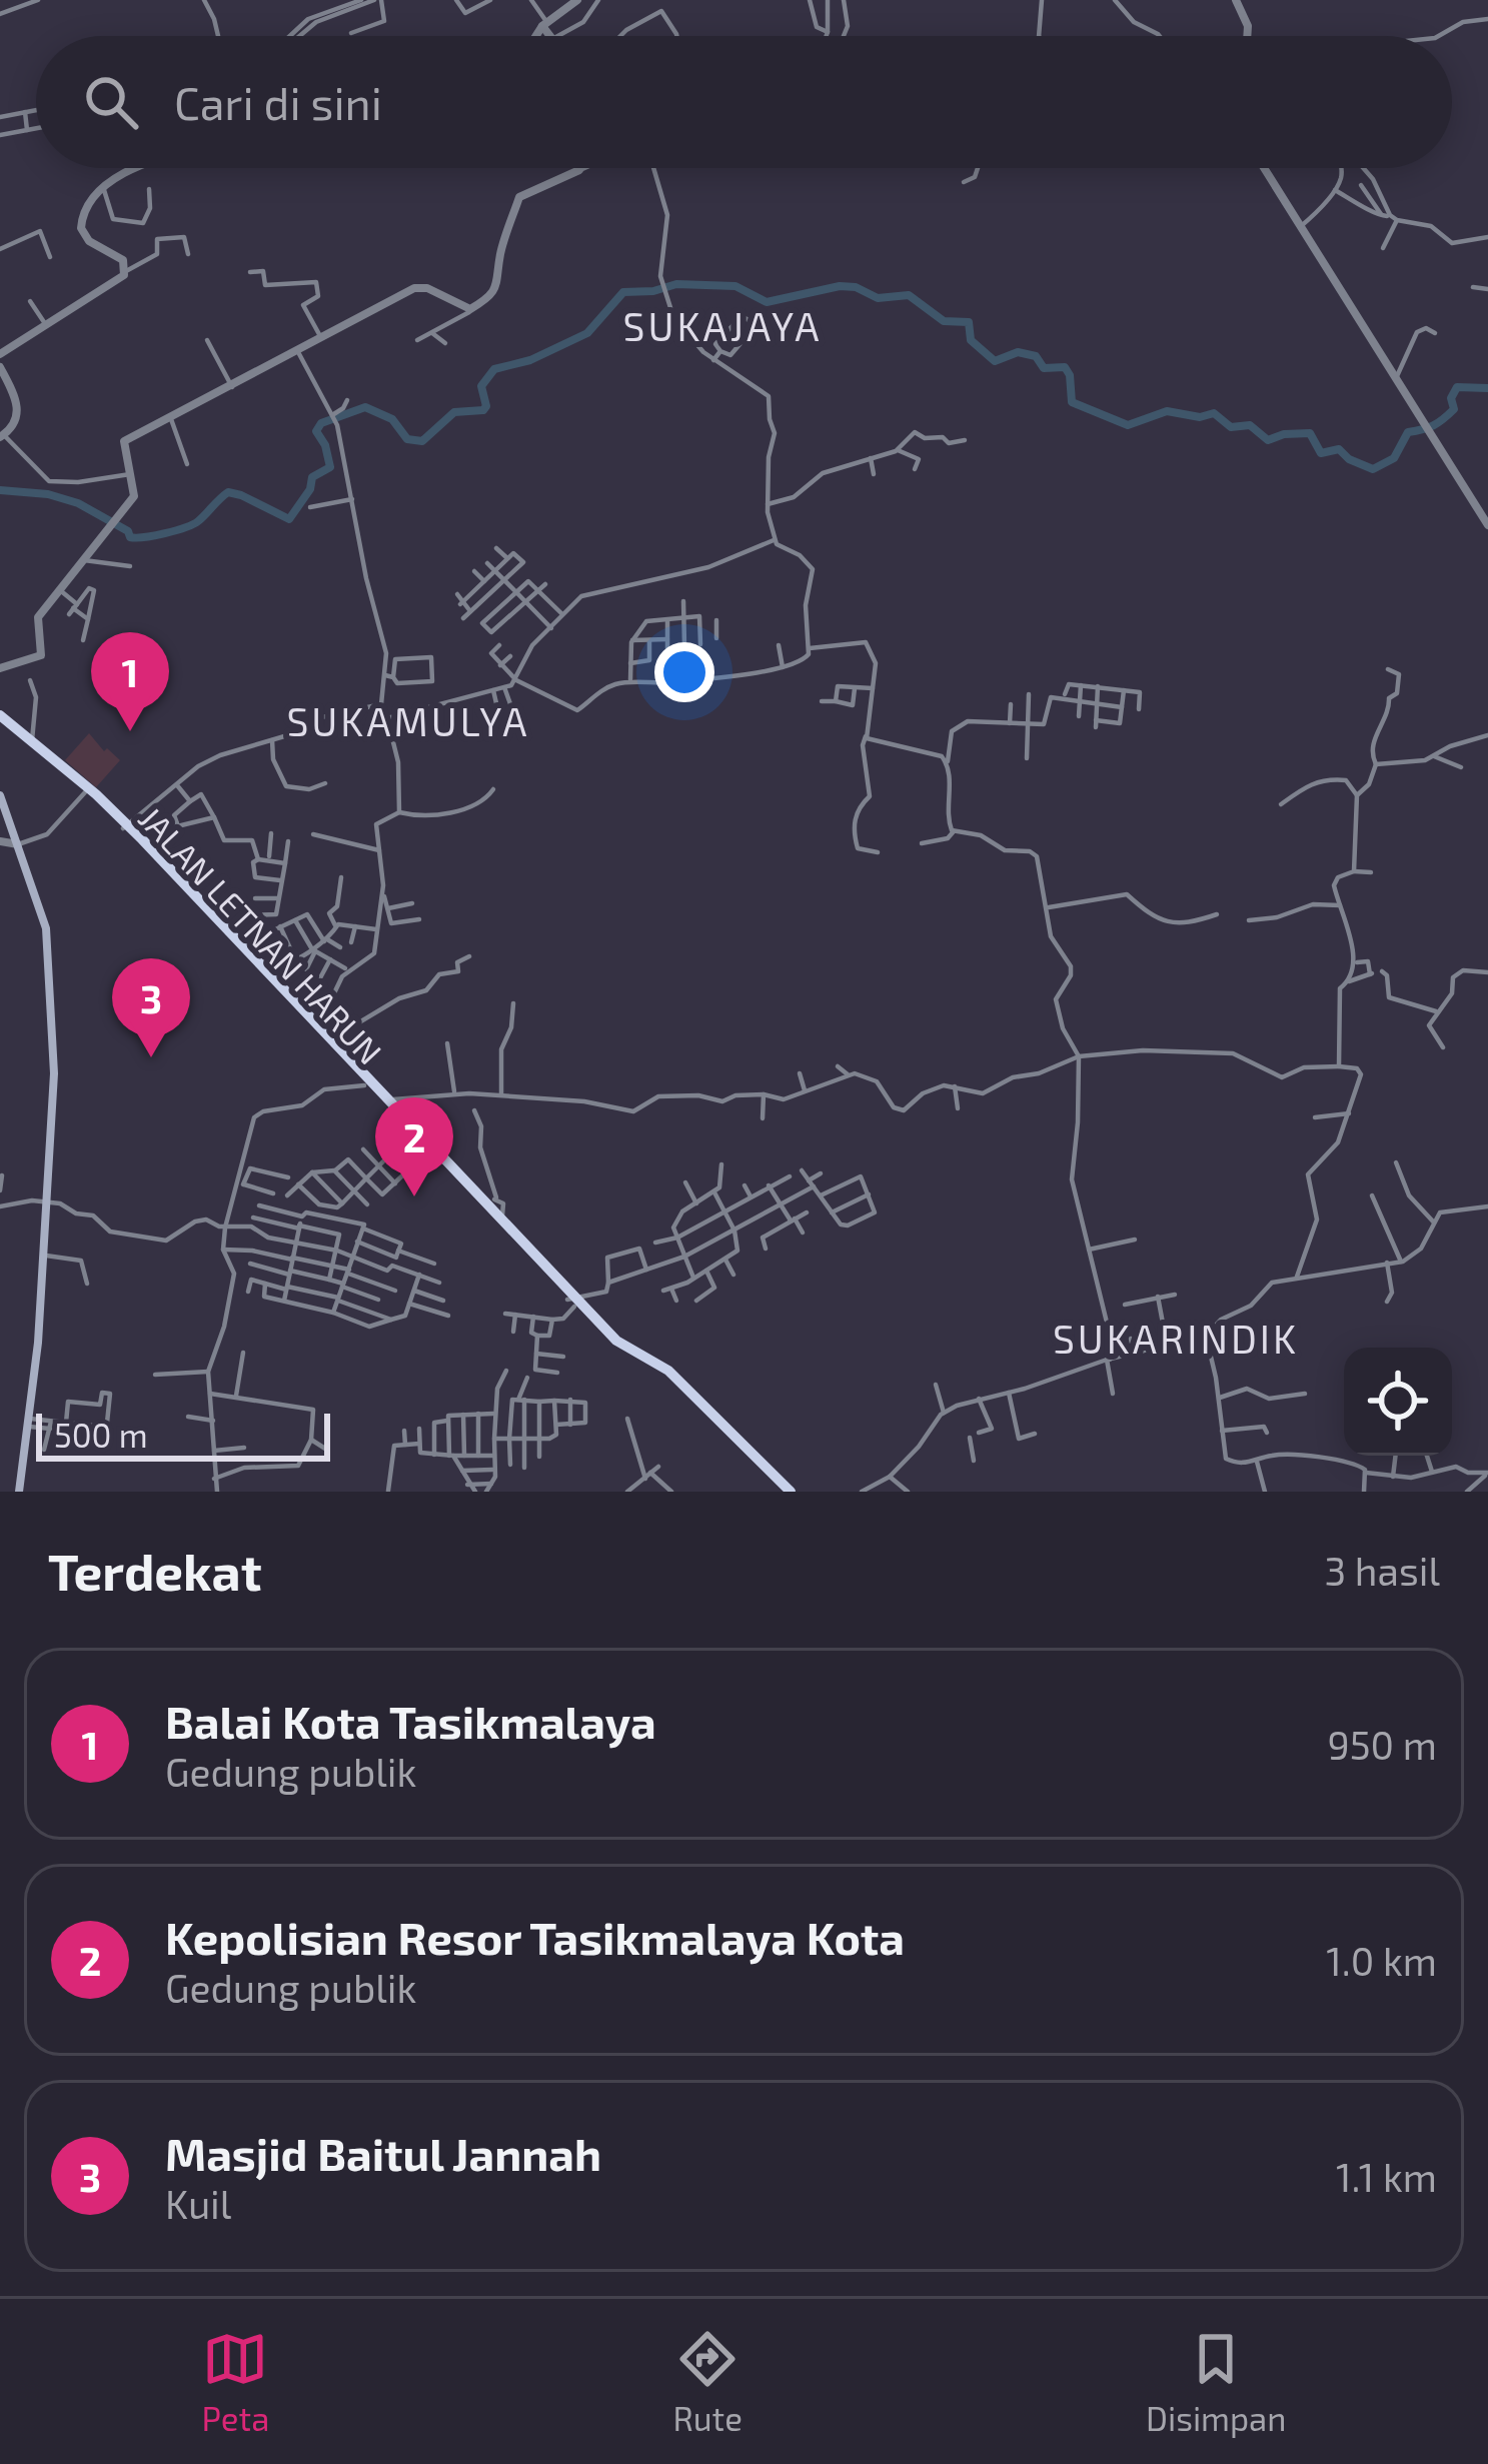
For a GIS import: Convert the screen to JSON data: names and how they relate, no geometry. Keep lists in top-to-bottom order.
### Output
{
  "streets": {
    "main road": ["JALAN LETNAN HARUN"]
  },
  "districts": ["SUKAJAYA", "SUKAMULYA", "SUKARINDIK"],
  "scale_bar": "500 m",
  "page": {
    "search": "Cari di sini",
    "pins": ["1", "3", "2"],
    "scale": "500 m",
    "heading": ["Terdekat", "3 hasil"],
    "list": [
      {
        "mark": "1",
        "name": "Balai Kota Tasikmalaya",
        "note": "Gedung publik",
        "value": "950 m"
      },
      {
        "mark": "2",
        "name": "Kepolisian Resor Tasikmalaya Kota",
        "note": "Gedung publik",
        "value": "1.0 km"
      },
      {
        "mark": "3",
        "name": "Masjid Baitul Jannah",
        "note": "Kuil",
        "value": "1.1 km"
      }
    ],
    "nav": ["Peta", "Rute", "Disimpan"]
  }
}
